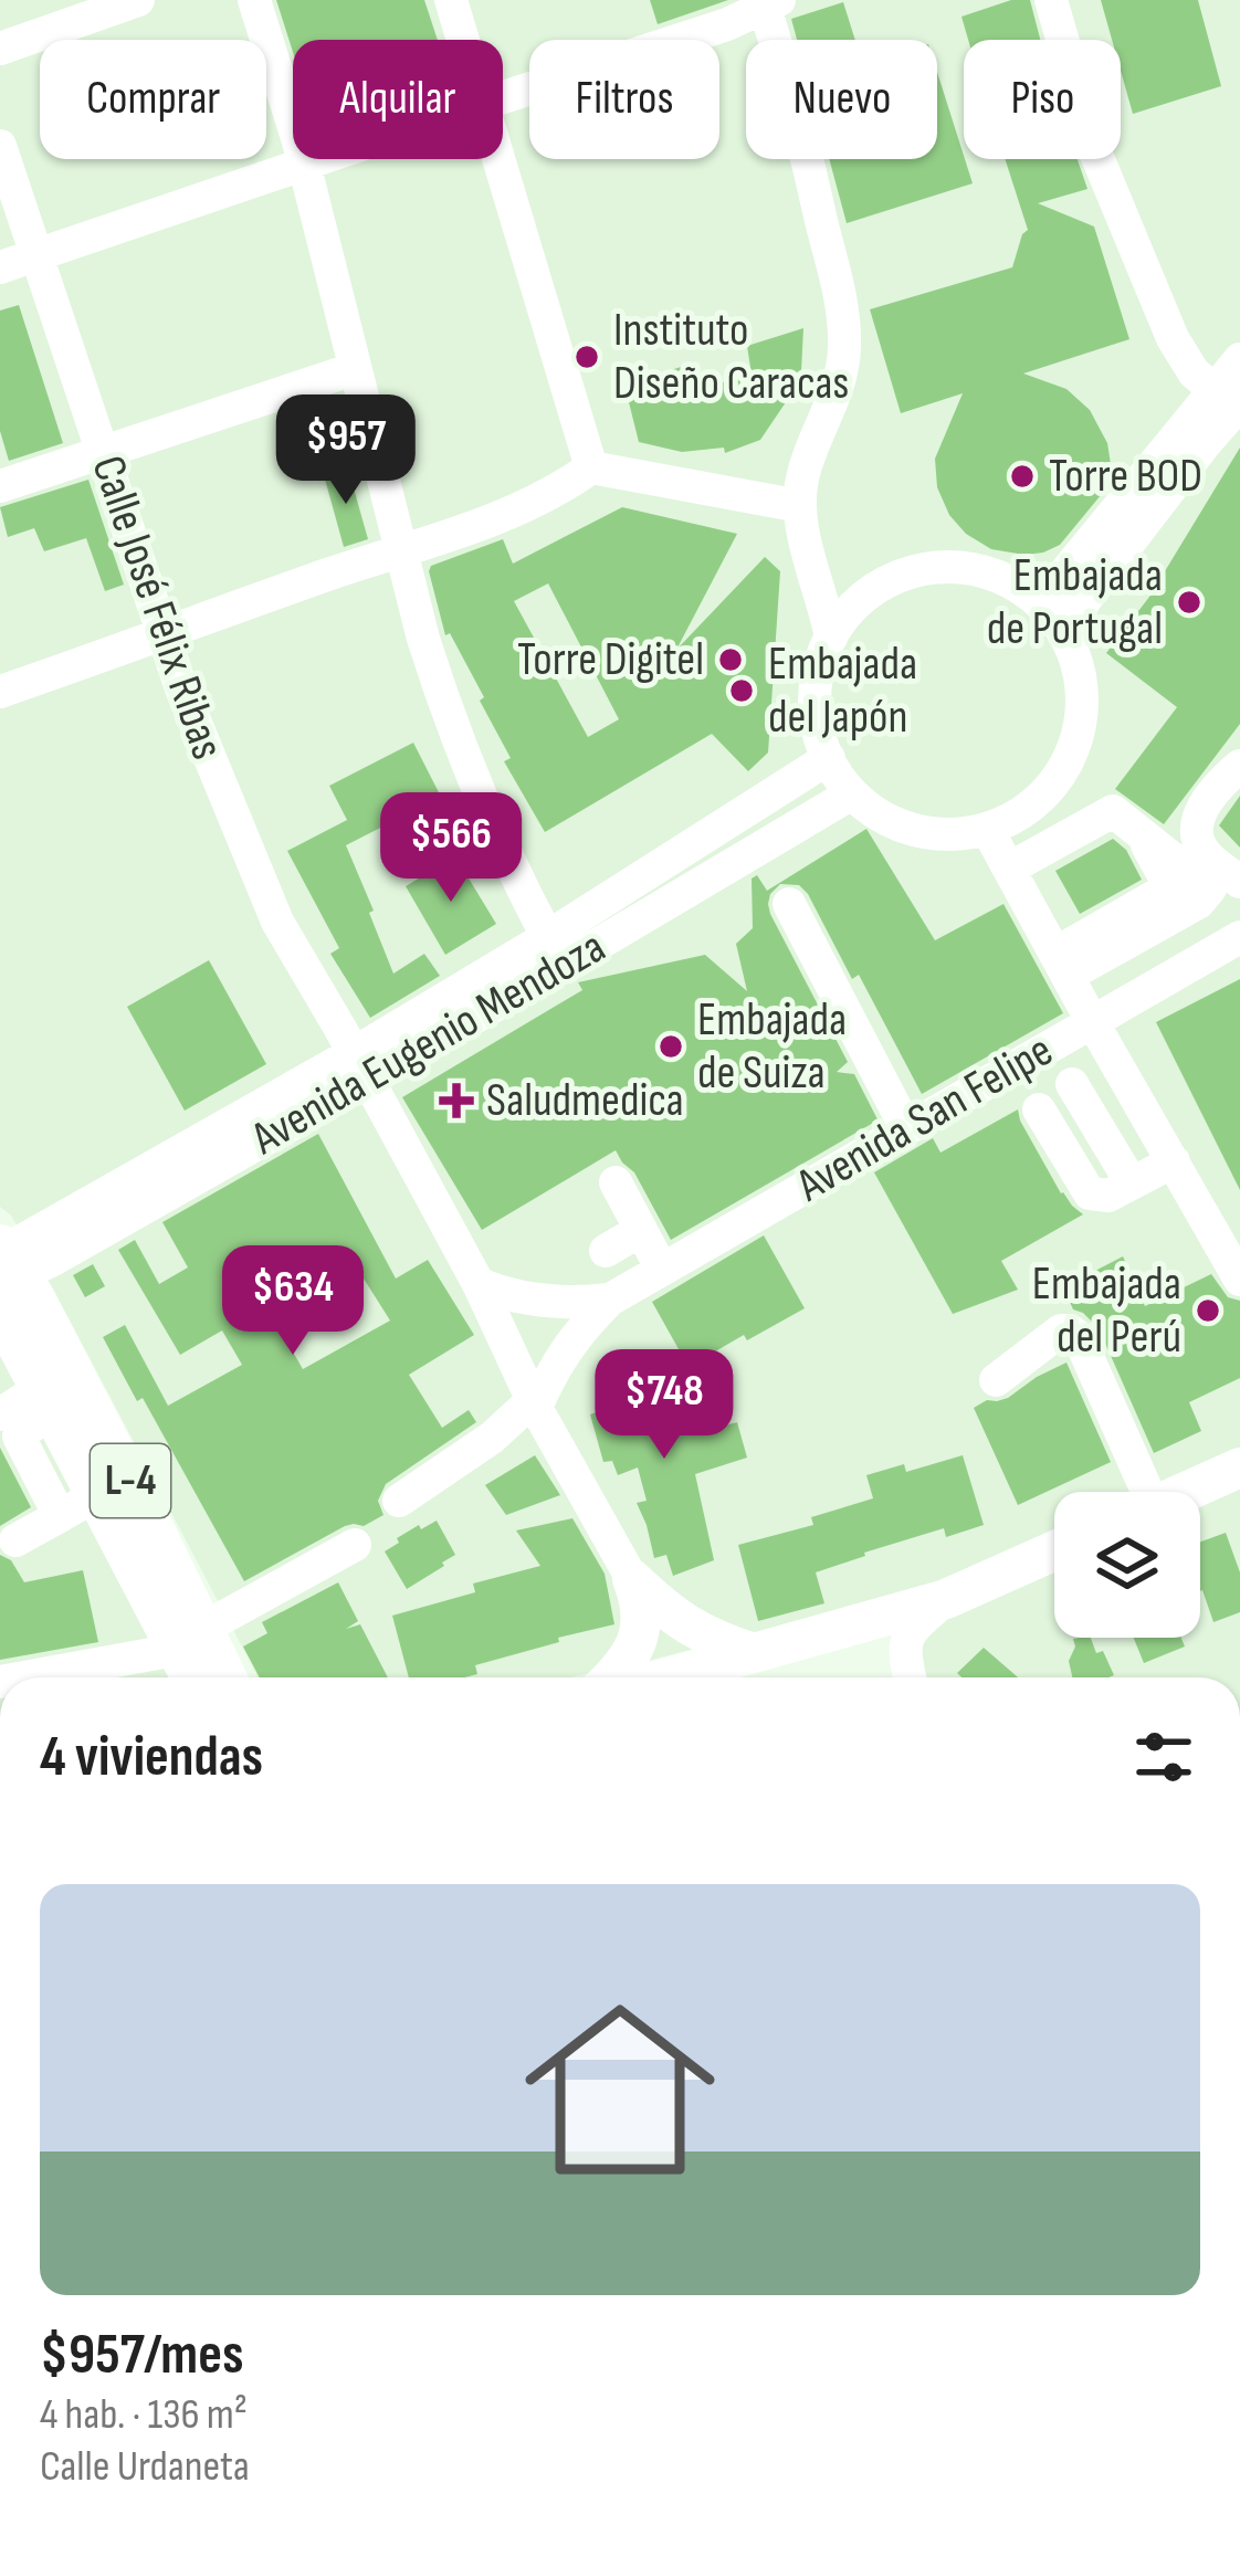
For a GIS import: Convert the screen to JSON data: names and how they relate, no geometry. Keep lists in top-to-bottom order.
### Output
{
  "streets": {
    "main road": ["L-4"],
    "street": ["Calle José Félix Ribas", "Avenida Eugenio Mendoza", "Avenida San Felipe"]
  },
  "crossings": [
    ["Calle José Félix Ribas", "Avenida Eugenio Mendoza"],
    ["Calle José Félix Ribas", "Avenida San Felipe"],
    ["Avenida Eugenio Mendoza", "L-4"]
  ],
  "places": {
    "other": [
      "Instituto Diseño Caracas",
      "Torre BOD",
      "Embajada de Portugal",
      "Torre Digitel",
      "Embajada del Japón",
      "Embajada de Suiza",
      "Embajada del Perú"
    ],
    "health": ["Saludmedica"]
  },
  "page": {
    "chip": [
      "Comprar",
      "Alquilar",
      "Filtros",
      "Nuevo",
      "Piso"
    ],
    "price": [
      "$957",
      "$566",
      "$634",
      "$748"
    ],
    "heading": "4 viviendas",
    "list": [
      {
        "name": "$957/mes",
        "note": "4 hab. · 136 m² · Calle Urdaneta"
      }
    ]
  }
}
